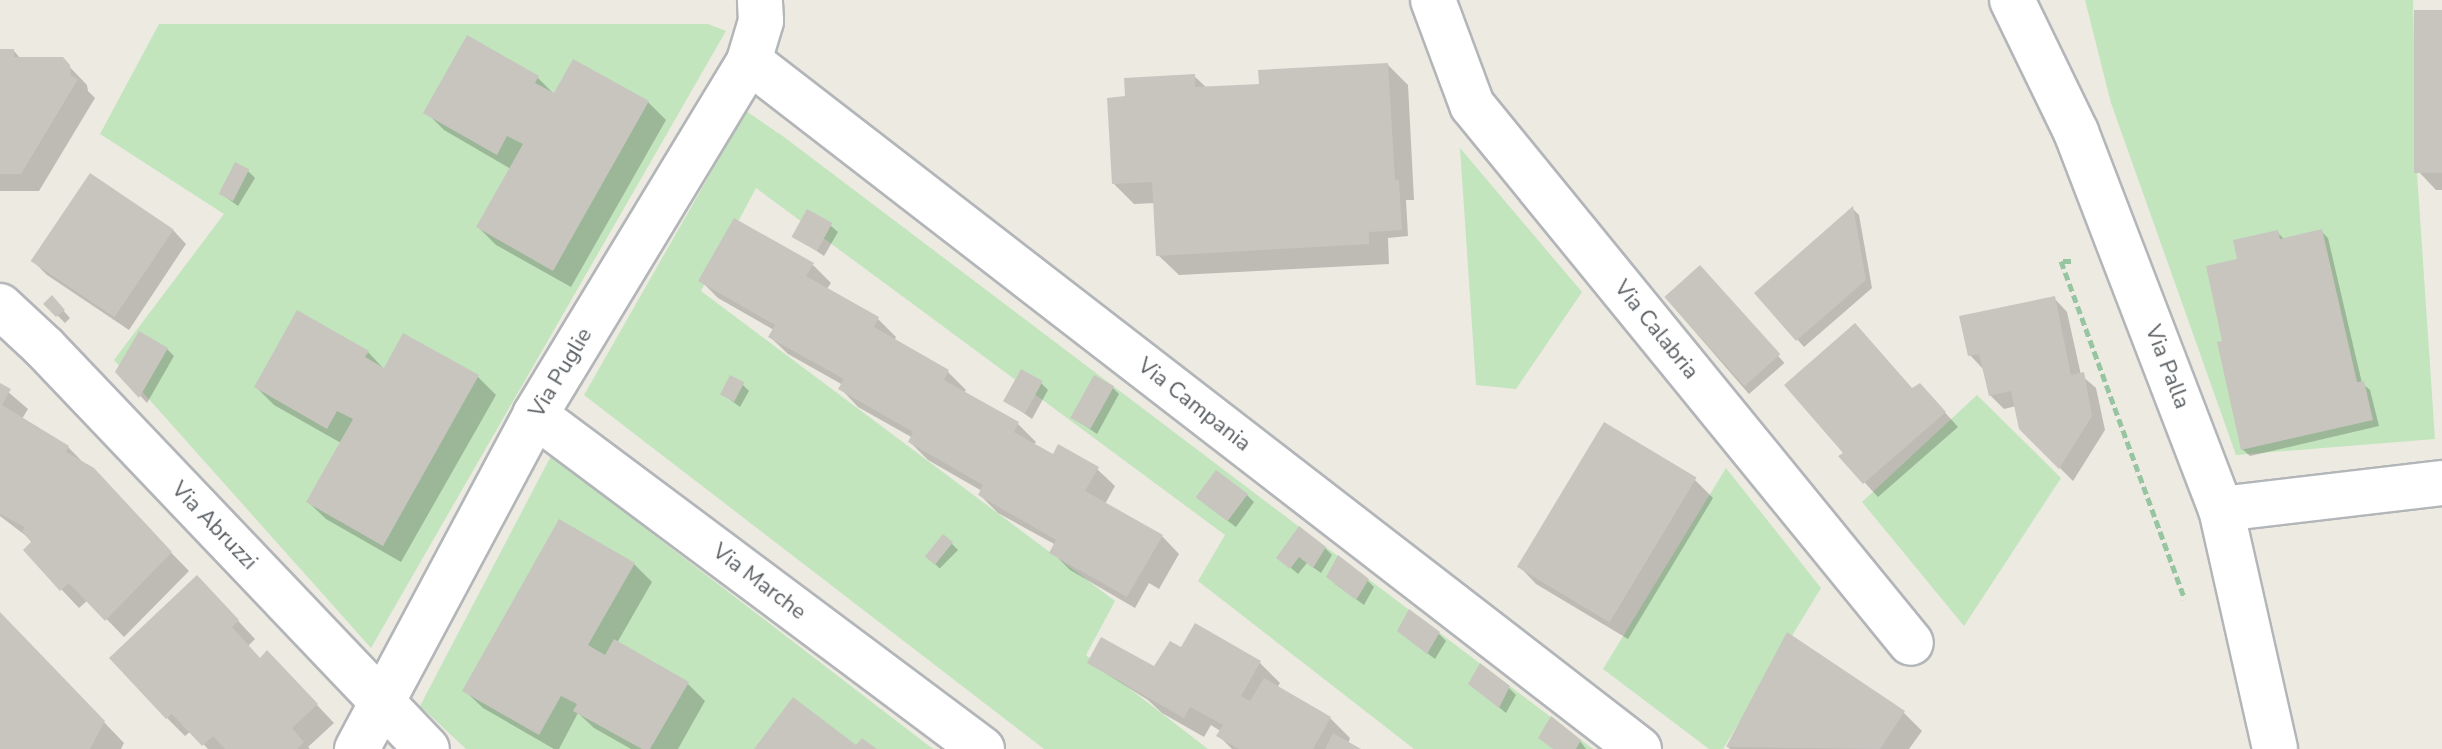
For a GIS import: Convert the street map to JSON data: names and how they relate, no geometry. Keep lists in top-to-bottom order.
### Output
{
  "streets": {
    "street": [
      "Via Calabria",
      "Via Palla",
      "Via Puglie",
      "Via Campania",
      "Via Abruzzi",
      "Via Marche"
    ]
  },
  "crossings": [
    ["Via Puglie", "Via Campania"],
    ["Via Puglie", "Via Abruzzi"],
    ["Via Puglie", "Via Marche"]
  ]
}
